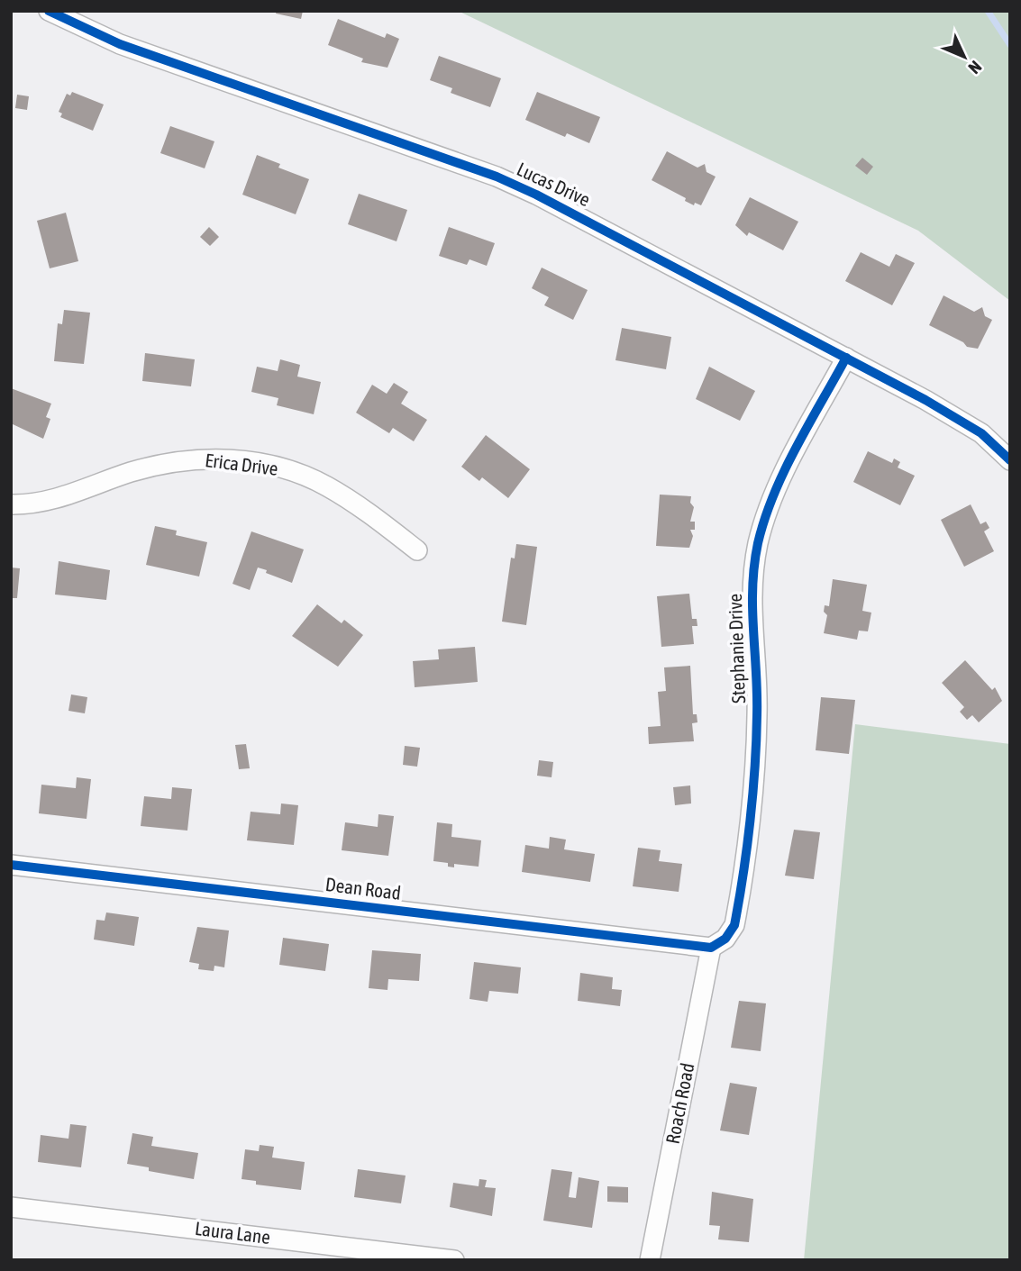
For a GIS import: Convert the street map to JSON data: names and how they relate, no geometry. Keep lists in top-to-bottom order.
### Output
{
  "streets": {
    "street": [
      "Lucas Drive",
      "Erica Drive",
      "Stephanie Drive",
      "Dean Road",
      "Roach Road",
      "Laura Lane"
    ]
  },
  "crossings": [
    ["Lucas Drive", "Stephanie Drive"],
    ["Stephanie Drive", "Dean Road"],
    ["Stephanie Drive", "Roach Road"],
    ["Dean Road", "Roach Road"]
  ],
  "north": "bottom right"
}
